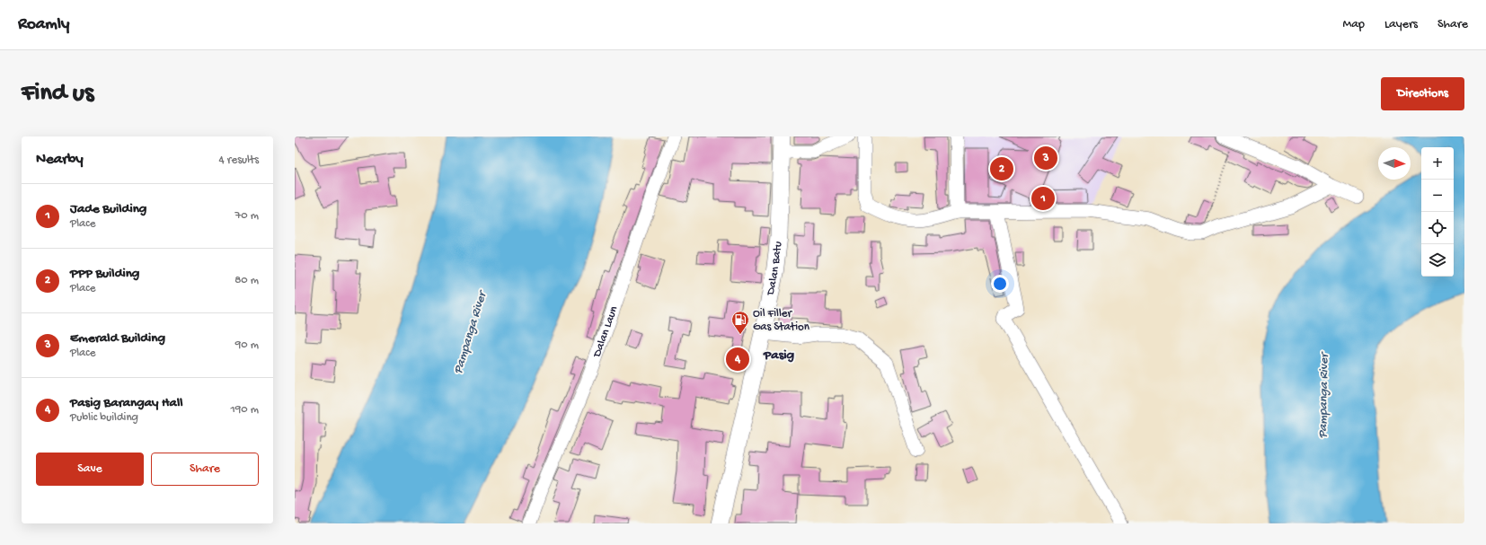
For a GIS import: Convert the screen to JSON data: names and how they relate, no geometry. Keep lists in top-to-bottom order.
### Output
{
  "streets": {
    "main road": ["Dalan Batu"],
    "street": ["Dalan Laun"]
  },
  "districts": ["Pasig"],
  "water": ["Pampanga River"],
  "places": {
    "fuel station": ["Oil Filler Gas Station"]
  },
  "north": "right",
  "page": {
    "header": "Roamly",
    "nav": ["Map", "Layers", "Share"],
    "buttons": [
      "Directions",
      ["Save", "Share"]
    ],
    "title": "Find us",
    "heading": ["Nearby", "4 results"],
    "pins": [
      "3",
      "2",
      "1",
      "4"
    ],
    "map_buttons": ["+", "−"],
    "list": [
      {
        "mark": "1",
        "name": "Jade Building",
        "note": "Place",
        "value": "70 m"
      },
      {
        "mark": "2",
        "name": "PPP Building",
        "note": "Place",
        "value": "80 m"
      },
      {
        "mark": "3",
        "name": "Emerald Building",
        "note": "Place",
        "value": "90 m"
      },
      {
        "mark": "4",
        "name": "Pasig Barangay Hall",
        "note": "Public building",
        "value": "190 m"
      }
    ]
  }
}
